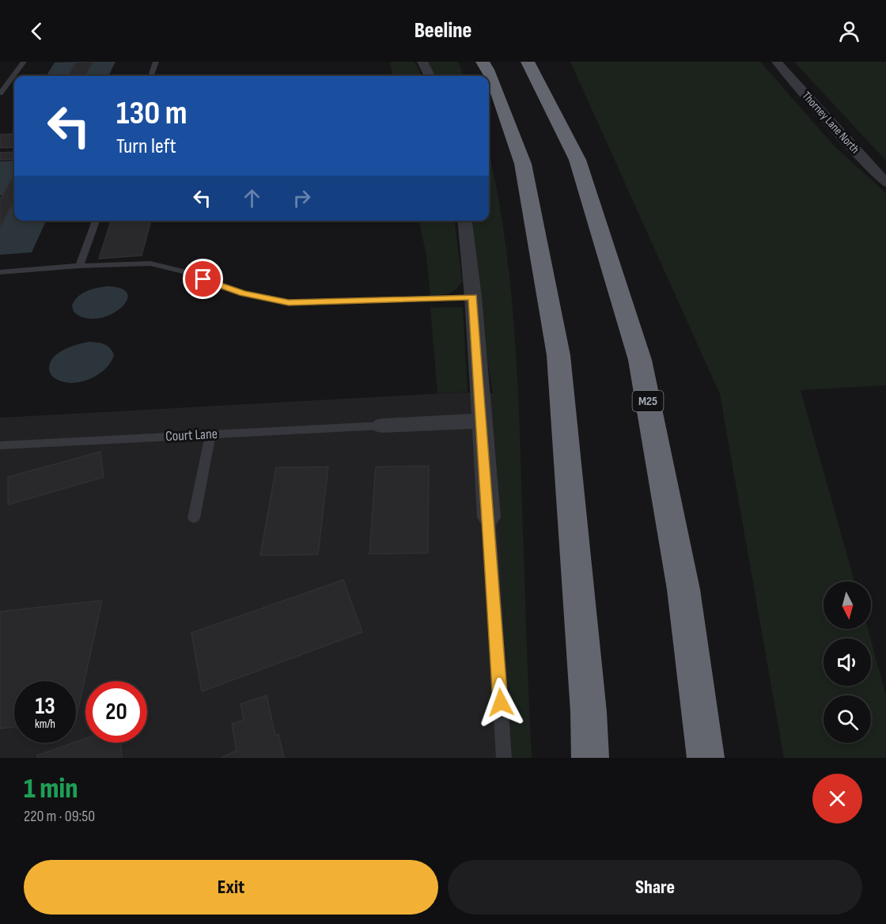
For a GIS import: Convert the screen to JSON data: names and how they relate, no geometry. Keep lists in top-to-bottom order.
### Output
{
  "streets": {
    "highway": ["M25"],
    "street": ["Thorney Lane North"],
    "lane": ["Court Lane"]
  },
  "north": "bottom",
  "page": {
    "header": "Beeline",
    "turn": ["130 m", "Turn left"],
    "speed": "13 km/h",
    "limit": "20",
    "heading": ["1 min", "220 m · 09:50"],
    "buttons": ["Exit", "Share"]
  }
}
